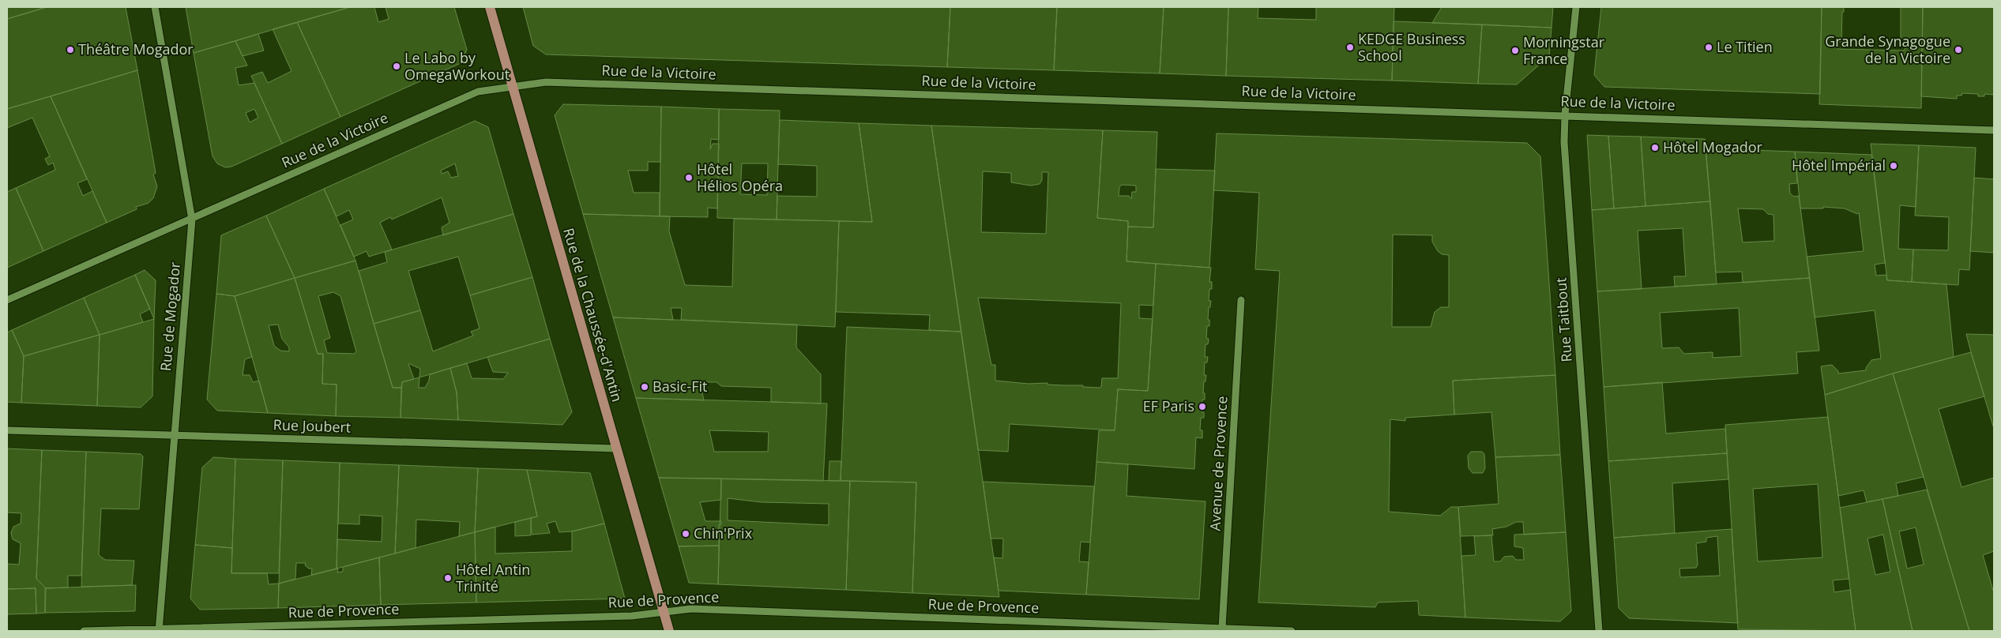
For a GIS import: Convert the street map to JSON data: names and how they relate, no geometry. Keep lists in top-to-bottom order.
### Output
{
  "streets": {
    "main road": ["Rue de la Chaussée-d'Antin"],
    "street": [
      "Rue de la Victoire",
      "Rue de Mogador",
      "Rue Taitbout",
      "Rue Joubert",
      "Avenue de Provence",
      "Rue de Provence"
    ]
  },
  "crossings": [
    ["Rue de la Victoire", "Rue de la Chaussée-d'Antin"],
    ["Rue de la Victoire", "Rue de Mogador"],
    ["Rue de la Victoire", "Rue Taitbout"],
    ["Rue de la Chaussée-d'Antin", "Rue Joubert"],
    ["Rue de la Chaussée-d'Antin", "Rue de Provence"],
    ["Rue de Mogador", "Rue Joubert"],
    ["Rue de Mogador", "Rue de Provence"],
    ["Avenue de Provence", "Rue de Provence"]
  ],
  "places": [
    "KEDGE Business School",
    "Le Titien",
    "Théâtre Mogador",
    "Grande Synagogue de la Victoire",
    "Morningstar France",
    "Le Labo by OmegaWorkout",
    "Hôtel Mogador",
    "Hôtel Impérial",
    "Hôtel Hélios Opéra",
    "Basic-Fit",
    "EF Paris",
    "Chin'Prix",
    "Hôtel Antin Trinité"
  ]
}
